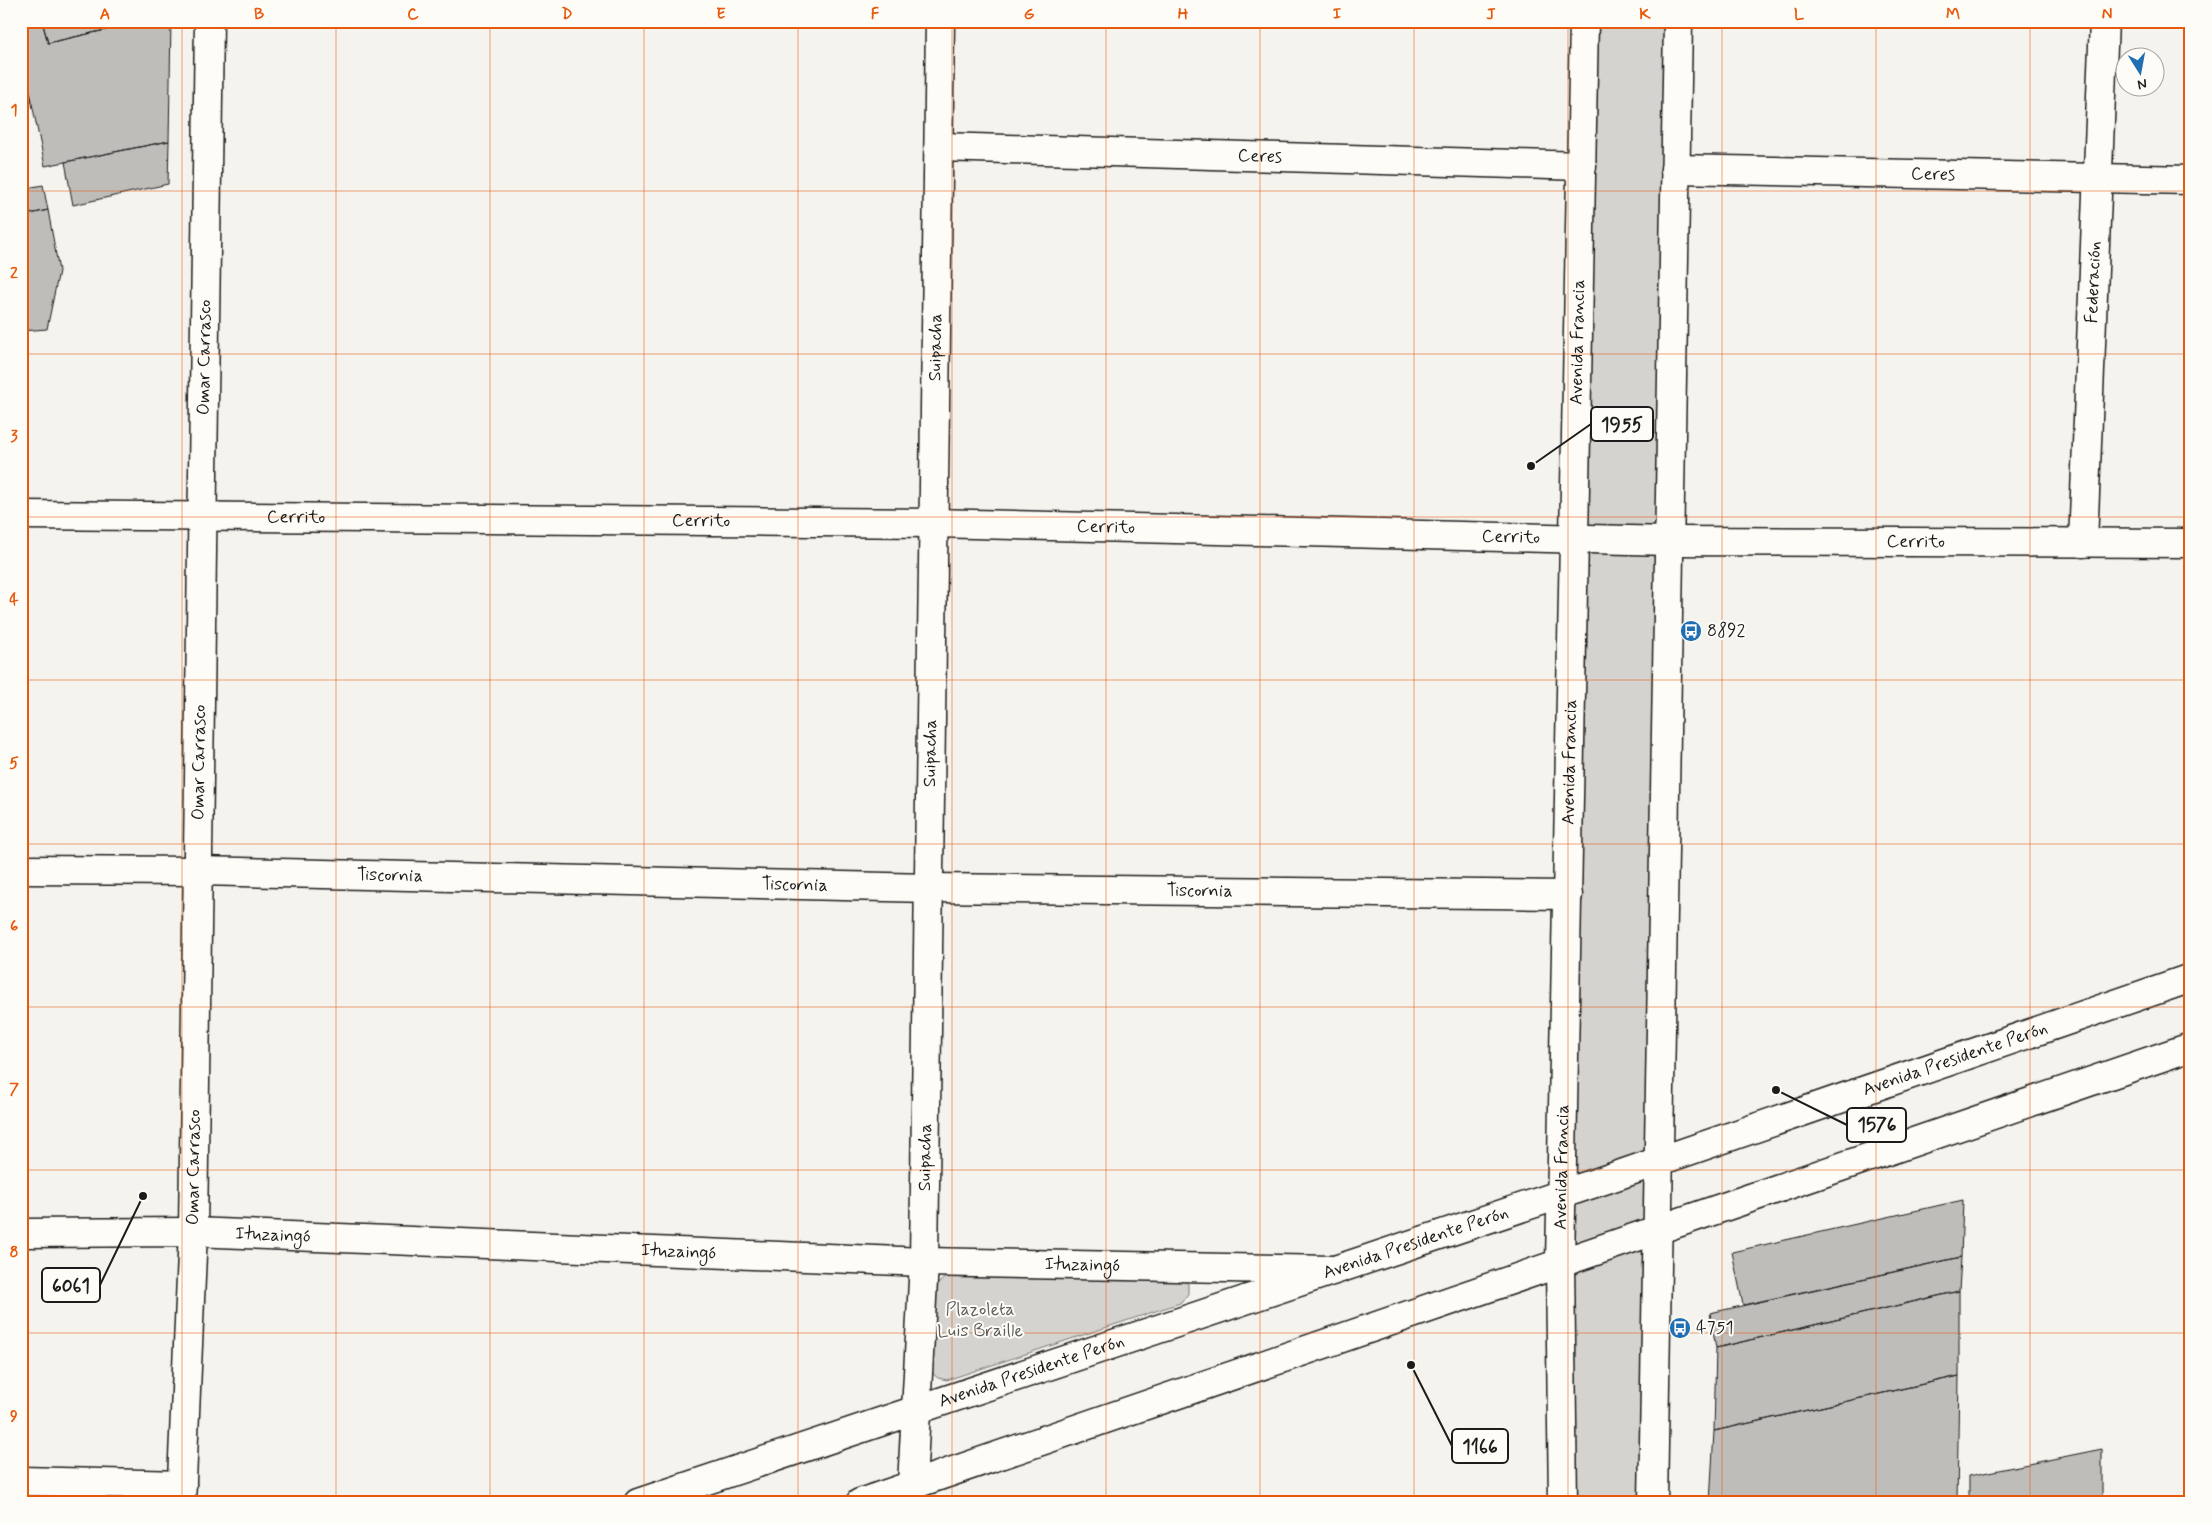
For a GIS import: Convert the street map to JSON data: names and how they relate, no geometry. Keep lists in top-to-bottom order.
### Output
{
  "streets": {
    "street": [
      "Ceres",
      "Federación",
      "Avenida Francia",
      "Suipacha",
      "Omar Carrasco",
      "Cerrito",
      "Tiscornia",
      "Avenida Presidente Perón",
      "Ituzaingó"
    ]
  },
  "crossings": [
    ["Ceres", "Federación"],
    ["Ceres", "Avenida Francia"],
    ["Ceres", "Suipacha"],
    ["Federación", "Cerrito"],
    ["Avenida Francia", "Cerrito"],
    ["Avenida Francia", "Tiscornia"],
    ["Avenida Francia", "Avenida Presidente Perón"],
    ["Suipacha", "Cerrito"],
    ["Suipacha", "Tiscornia"],
    ["Suipacha", "Avenida Presidente Perón"],
    ["Suipacha", "Ituzaingó"],
    ["Omar Carrasco", "Cerrito"],
    ["Omar Carrasco", "Tiscornia"],
    ["Omar Carrasco", "Ituzaingó"],
    ["Avenida Presidente Perón", "Ituzaingó"]
  ],
  "parks": ["Plazoleta Luis Braille"],
  "places": {
    "other": [
      "1955",
      "1576",
      "6061",
      "1166"
    ],
    "bus stop": ["8892", "4751"]
  },
  "north": "bottom",
  "grid": {
    "columns": [
      "A",
      "B",
      "C",
      "D",
      "E",
      "F",
      "G",
      "H",
      "I",
      "J",
      "K",
      "L",
      "M",
      "N"
    ],
    "rows": [
      "1",
      "2",
      "3",
      "4",
      "5",
      "6",
      "7",
      "8",
      "9"
    ]
  }
}
